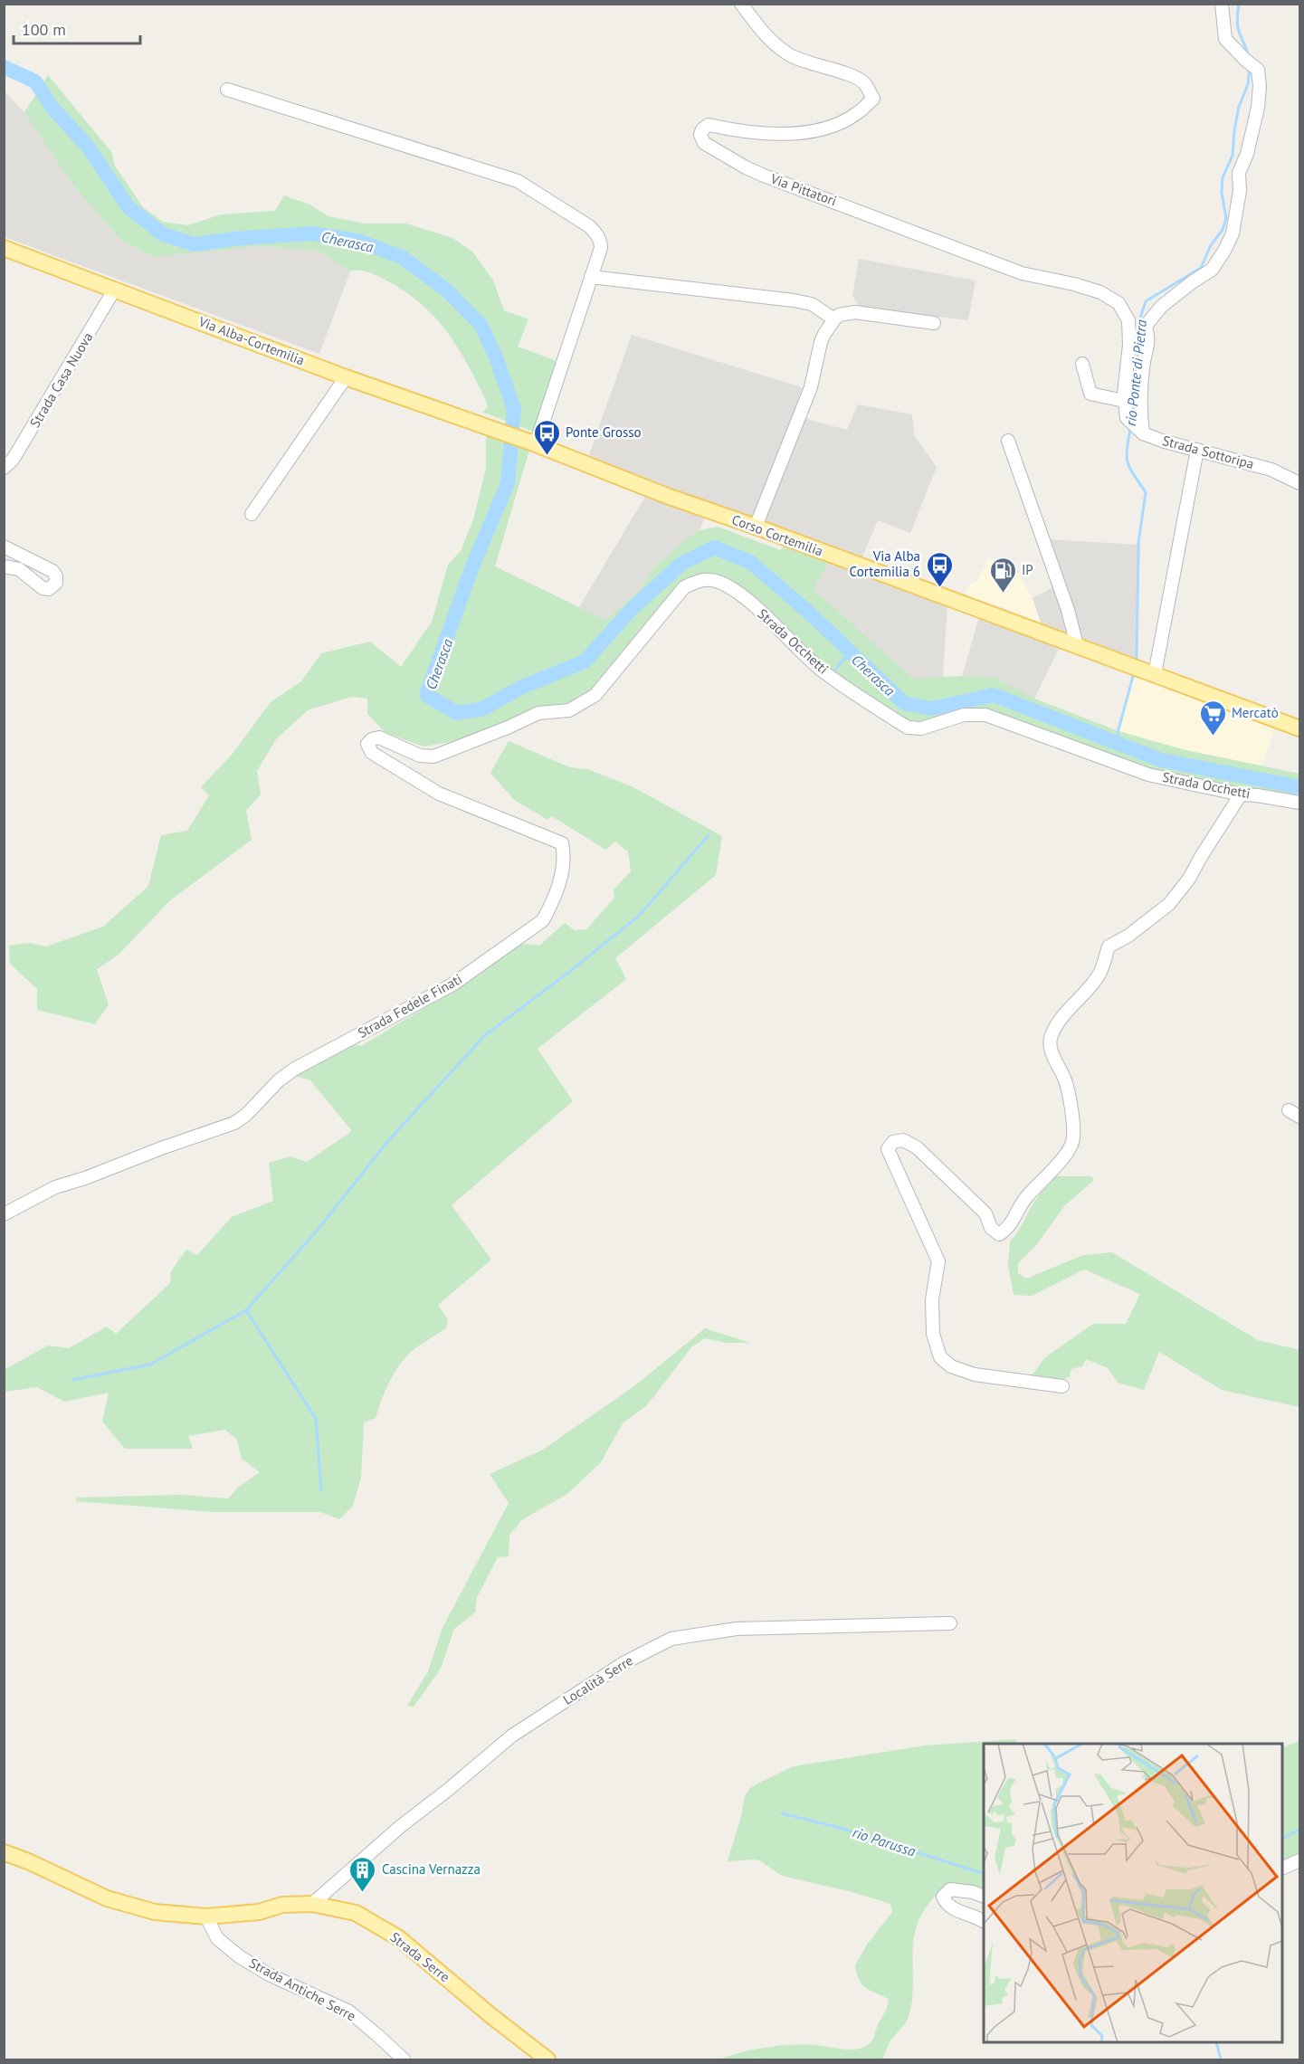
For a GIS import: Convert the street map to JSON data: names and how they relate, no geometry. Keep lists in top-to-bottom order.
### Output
{
  "streets": {
    "main road": ["Via Alba-Cortemilia", "Corso Cortemilia", "Strada Serre"],
    "street": [
      "Via Pittatori",
      "Strada Casa Nuova",
      "Strada Sottoripa",
      "Strada Occhetti",
      "Strada Fedele Finati",
      "Località Serre",
      "Strada Antiche Serre"
    ]
  },
  "crossings": [
    ["Via Pittatori", "Strada Sottoripa"],
    ["Via Alba-Cortemilia", "Strada Casa Nuova"],
    ["Via Alba-Cortemilia", "Corso Cortemilia"],
    ["Strada Occhetti", "Strada Fedele Finati"],
    ["Località Serre", "Strada Serre"],
    ["Strada Serre", "Strada Antiche Serre"]
  ],
  "water": ["Cherasca", "rio Ponte di Pietra", "rio Parussa"],
  "places": {
    "bus stop": ["Ponte Grosso", "Via Alba Cortemilia 6"],
    "fuel station": ["IP"],
    "supermarket": ["Mercatò"],
    "building": ["Cascina Vernazza"]
  },
  "scale_bar": "100 m"
}
